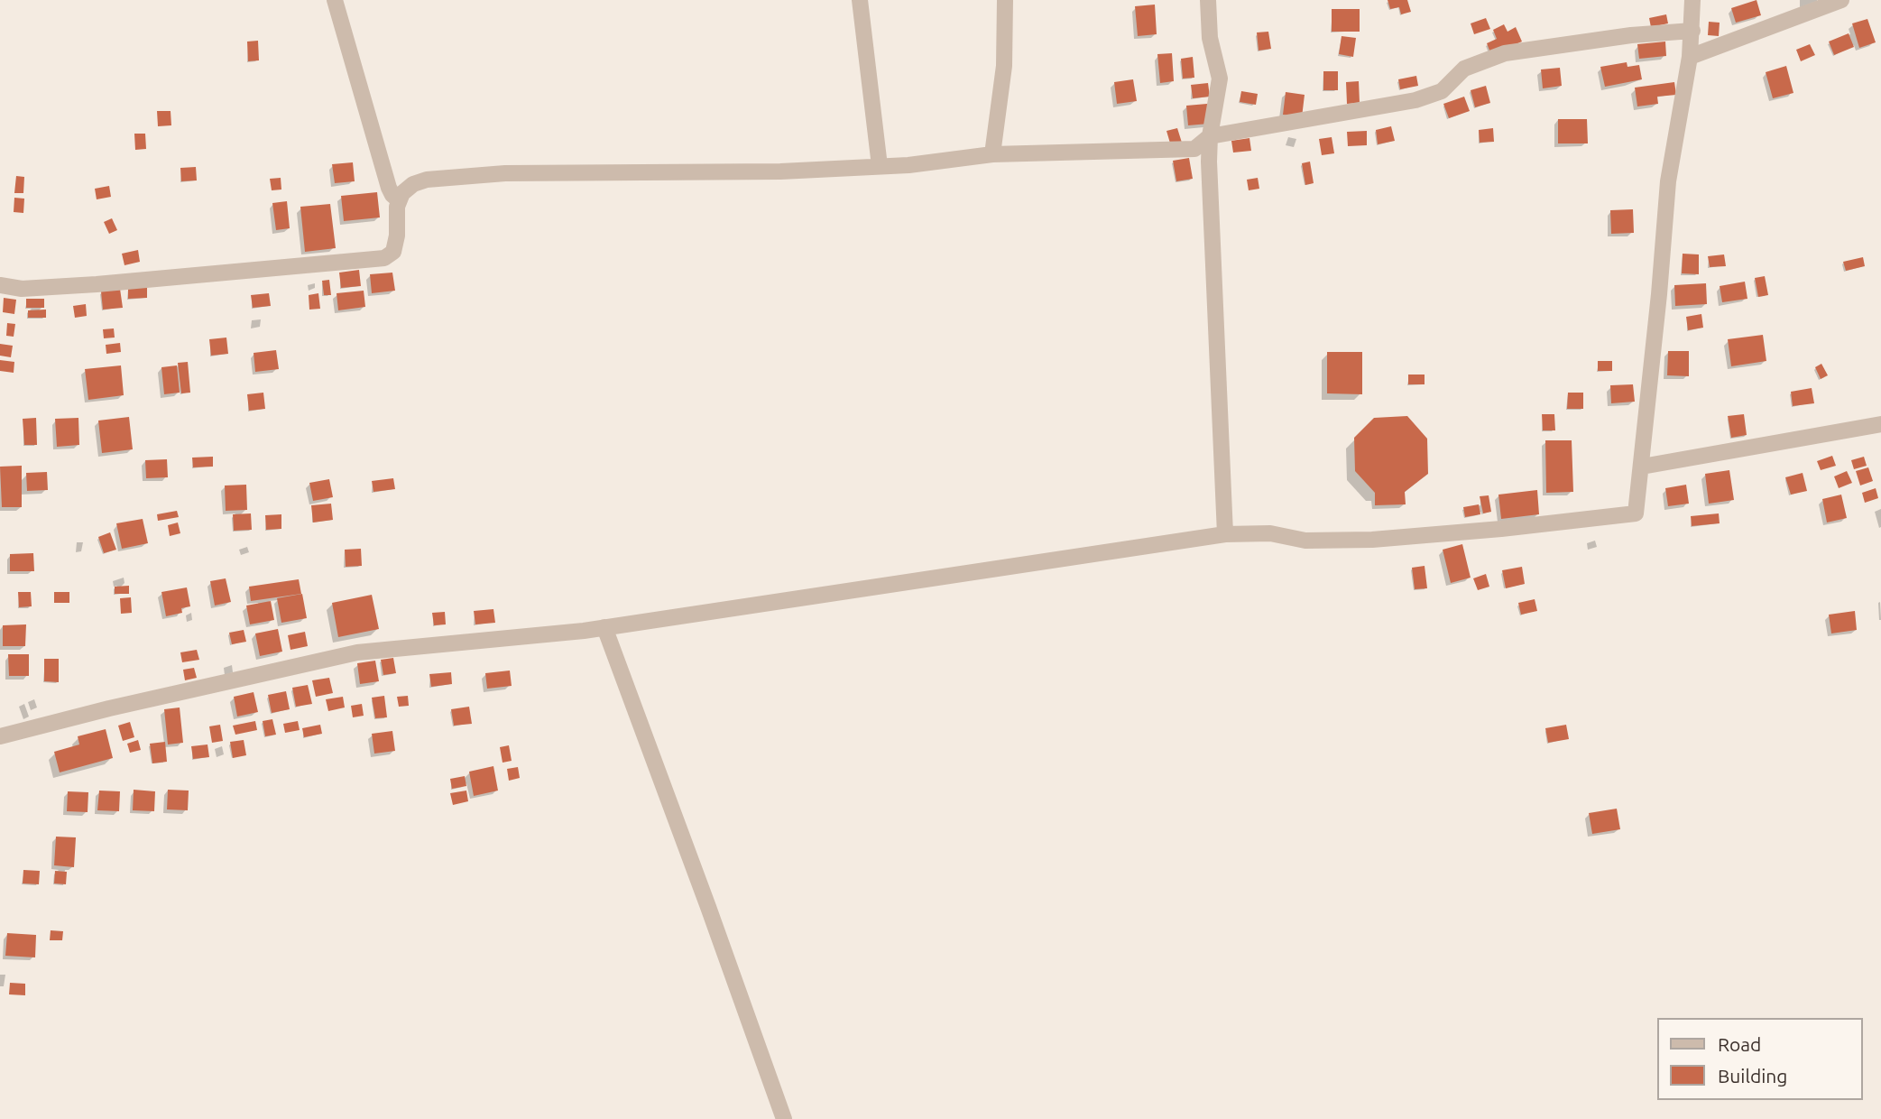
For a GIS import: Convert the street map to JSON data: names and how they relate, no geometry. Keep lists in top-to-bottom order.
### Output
{
  "legend": ["Road", "Building"]
}
